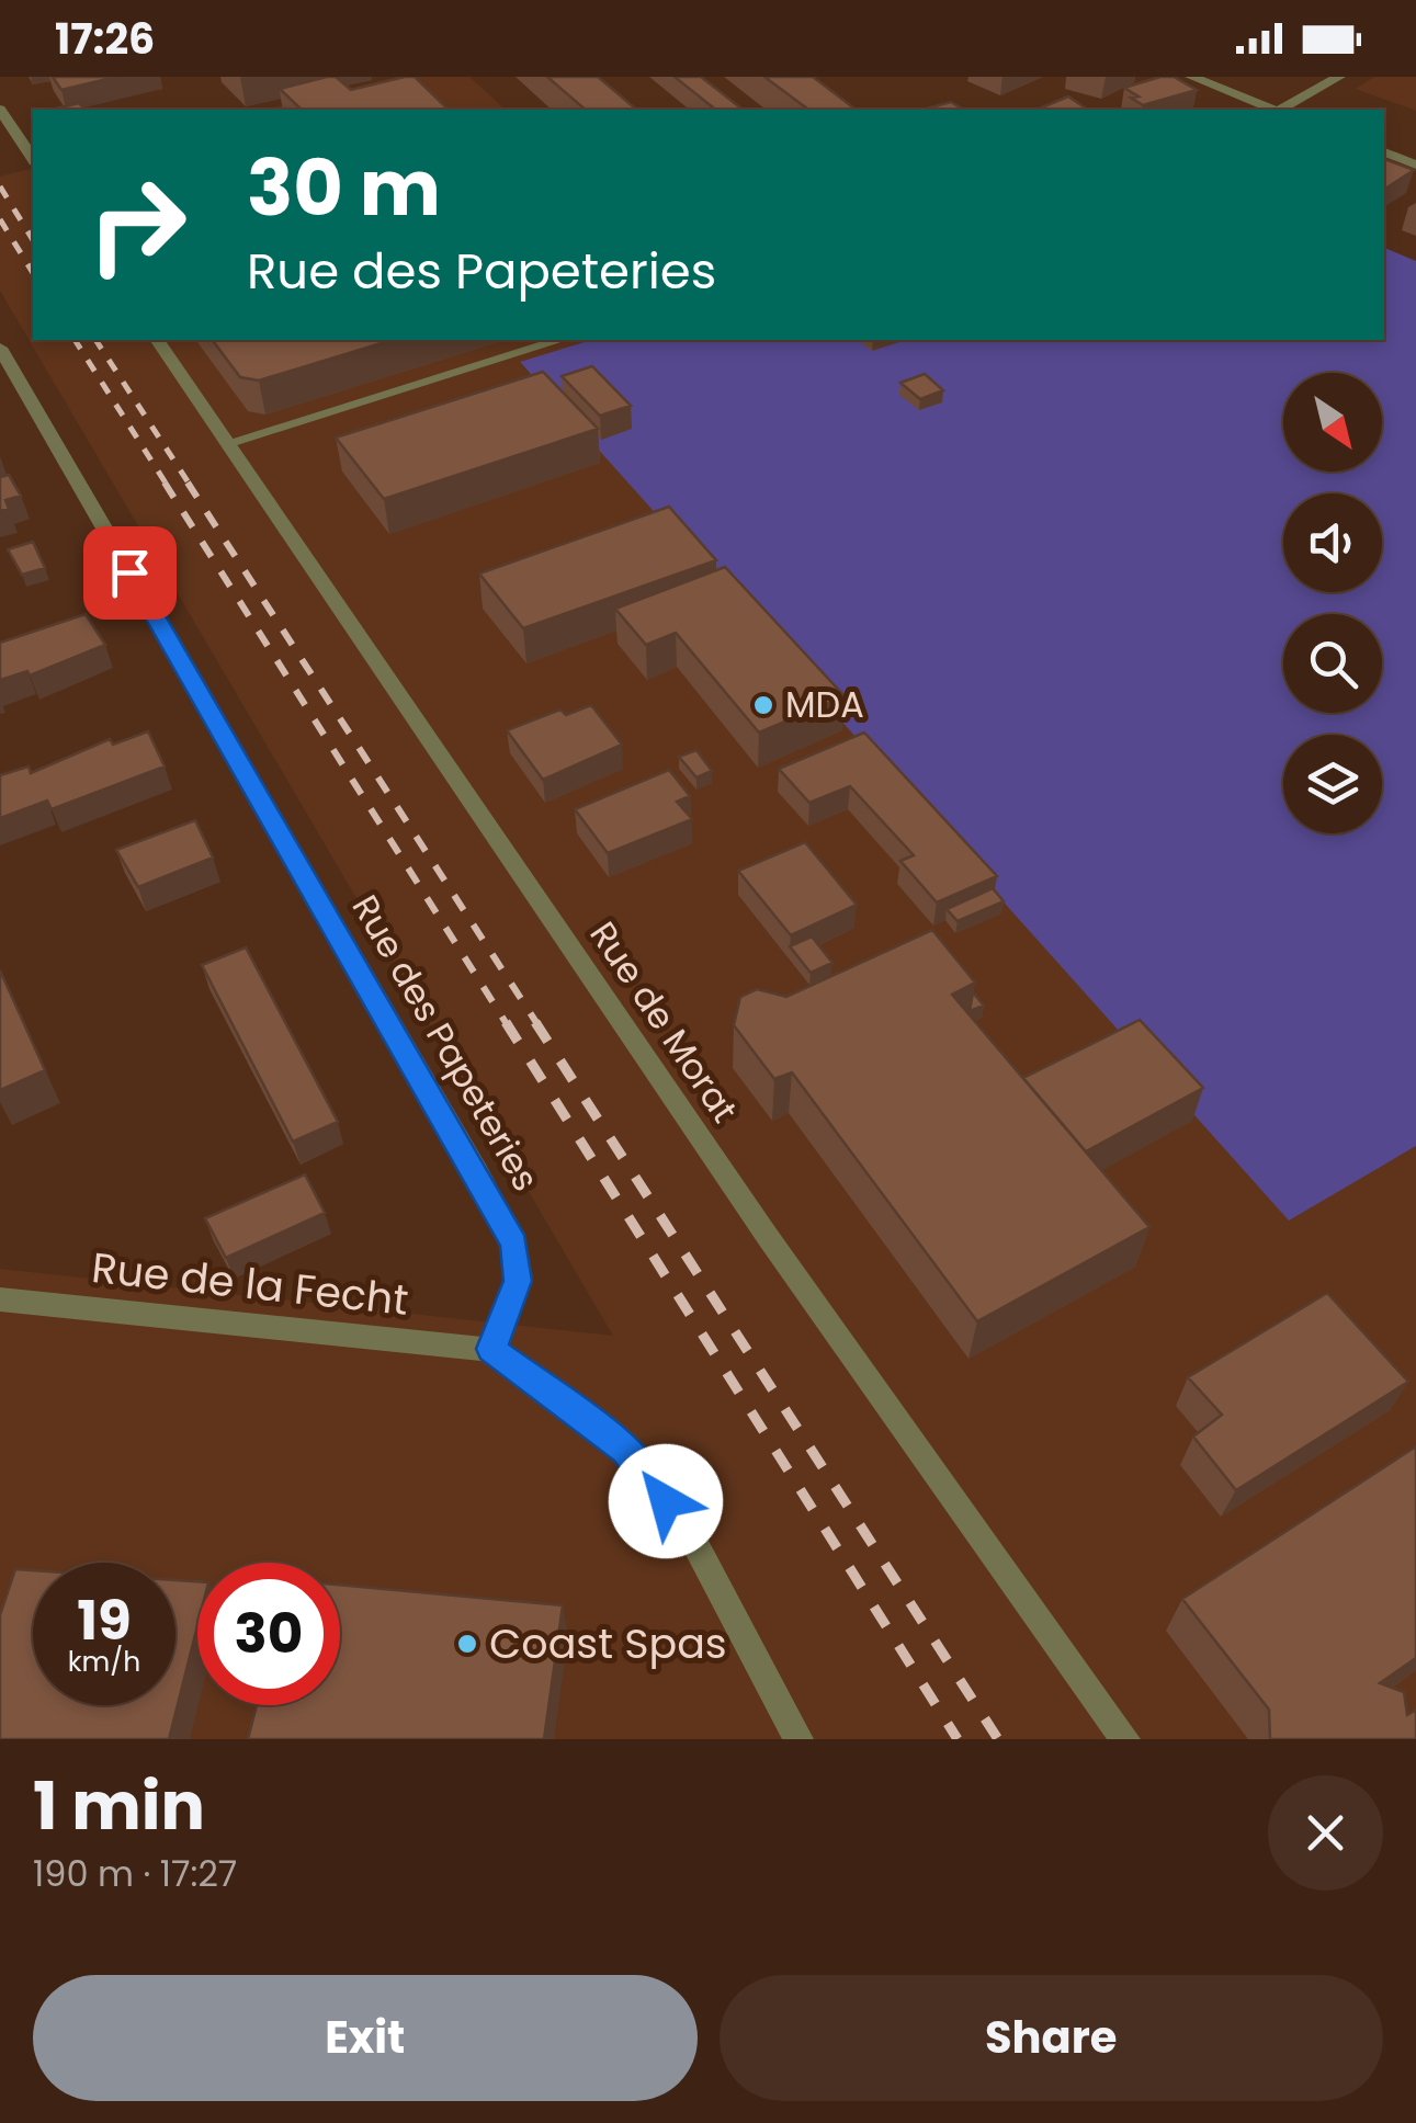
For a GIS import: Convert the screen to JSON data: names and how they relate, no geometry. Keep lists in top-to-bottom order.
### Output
{
  "streets": {
    "street": ["Rue de Morat", "Rue des Papeteries", "Rue de la Fecht"]
  },
  "crossings": [
    ["Rue des Papeteries", "Rue de la Fecht"]
  ],
  "places": ["MDA", "Coast Spas"],
  "north": "bottom right",
  "page": {
    "status": "17:26",
    "turn": ["30 m", "Rue des Papeteries"],
    "speed": "19 km/h",
    "limit": "30",
    "heading": ["1 min", "190 m · 17:27"],
    "buttons": ["Exit", "Share"]
  }
}
